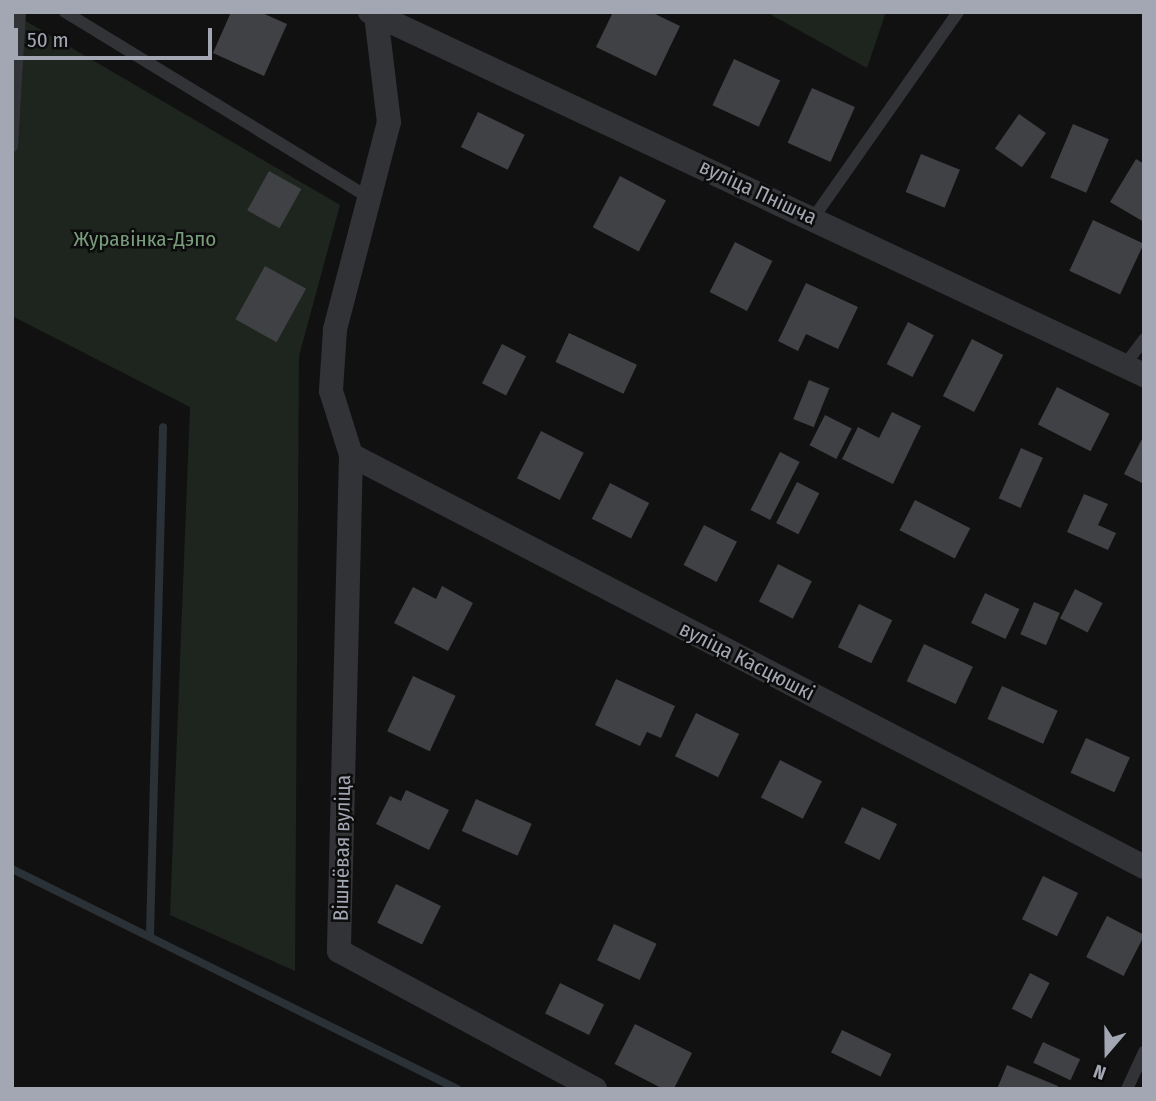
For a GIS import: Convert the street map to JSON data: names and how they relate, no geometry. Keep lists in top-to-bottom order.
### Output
{
  "streets": {
    "street": ["вуліца Пнішча", "вуліца Касцюшкі", "Вішнёвая вуліца"]
  },
  "crossings": [
    ["вуліца Касцюшкі", "Вішнёвая вуліца"]
  ],
  "parks": ["Журавінка-Дэпо"],
  "scale_bar": "50 m",
  "north": "bottom"
}
